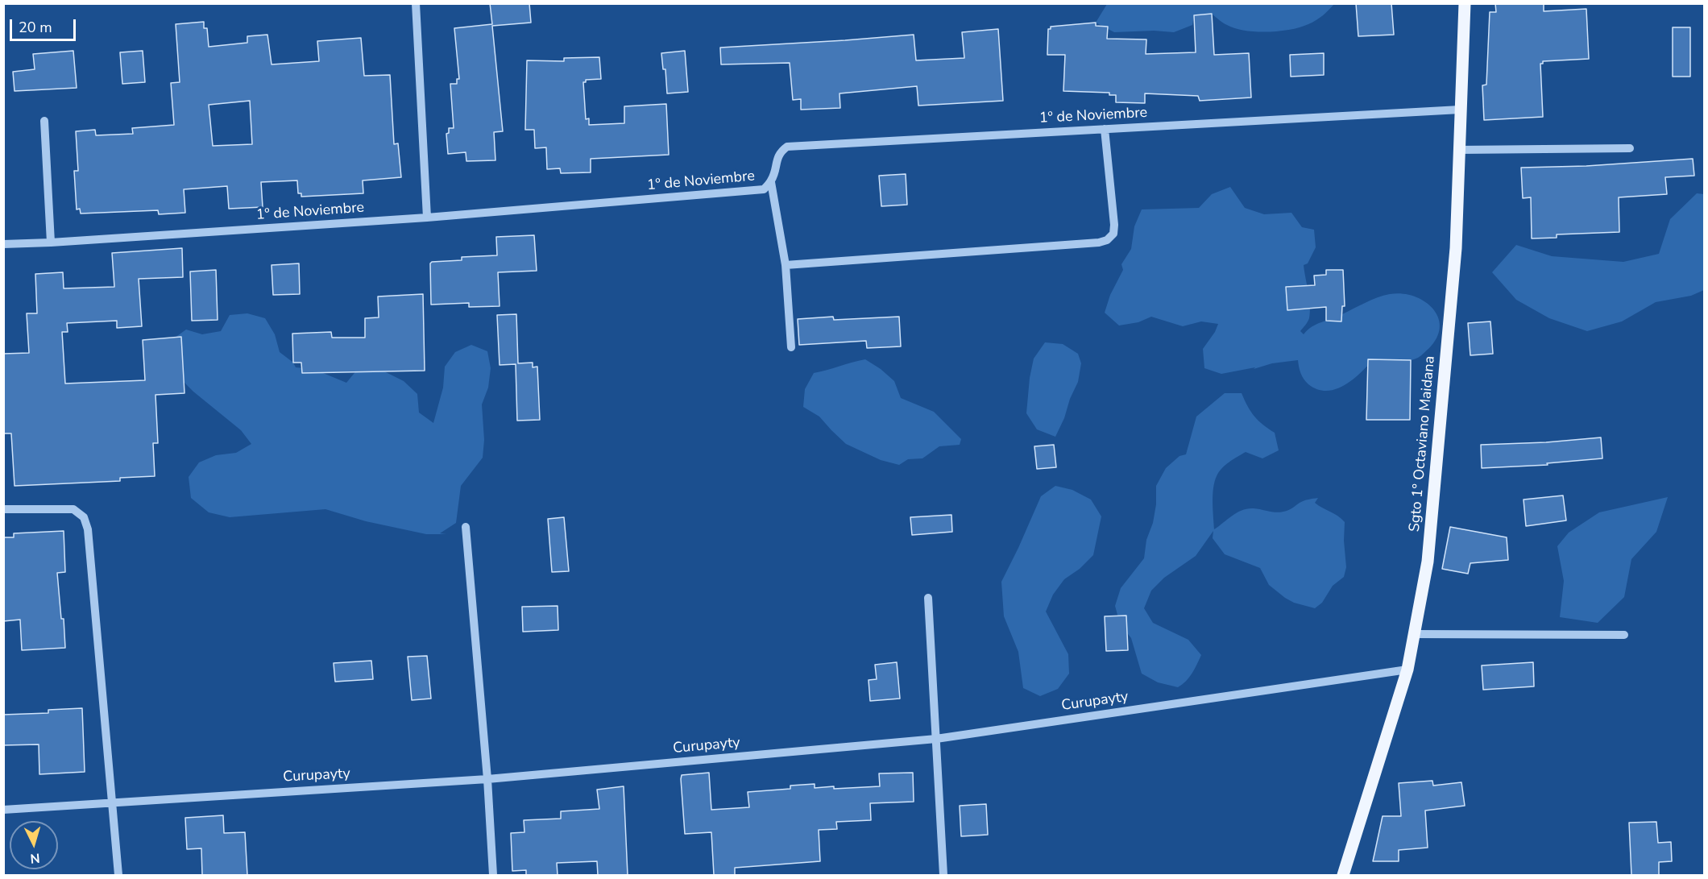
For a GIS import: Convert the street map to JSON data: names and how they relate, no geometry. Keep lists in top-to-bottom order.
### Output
{
  "streets": {
    "main road": ["Sgto 1° Octaviano Maidana"],
    "street": ["1º de Noviembre", "Curupayty"]
  },
  "crossings": [
    ["1º de Noviembre", "Sgto 1° Octaviano Maidana"],
    ["Sgto 1° Octaviano Maidana", "Curupayty"]
  ],
  "scale_bar": "20 m",
  "north": "bottom"
}
